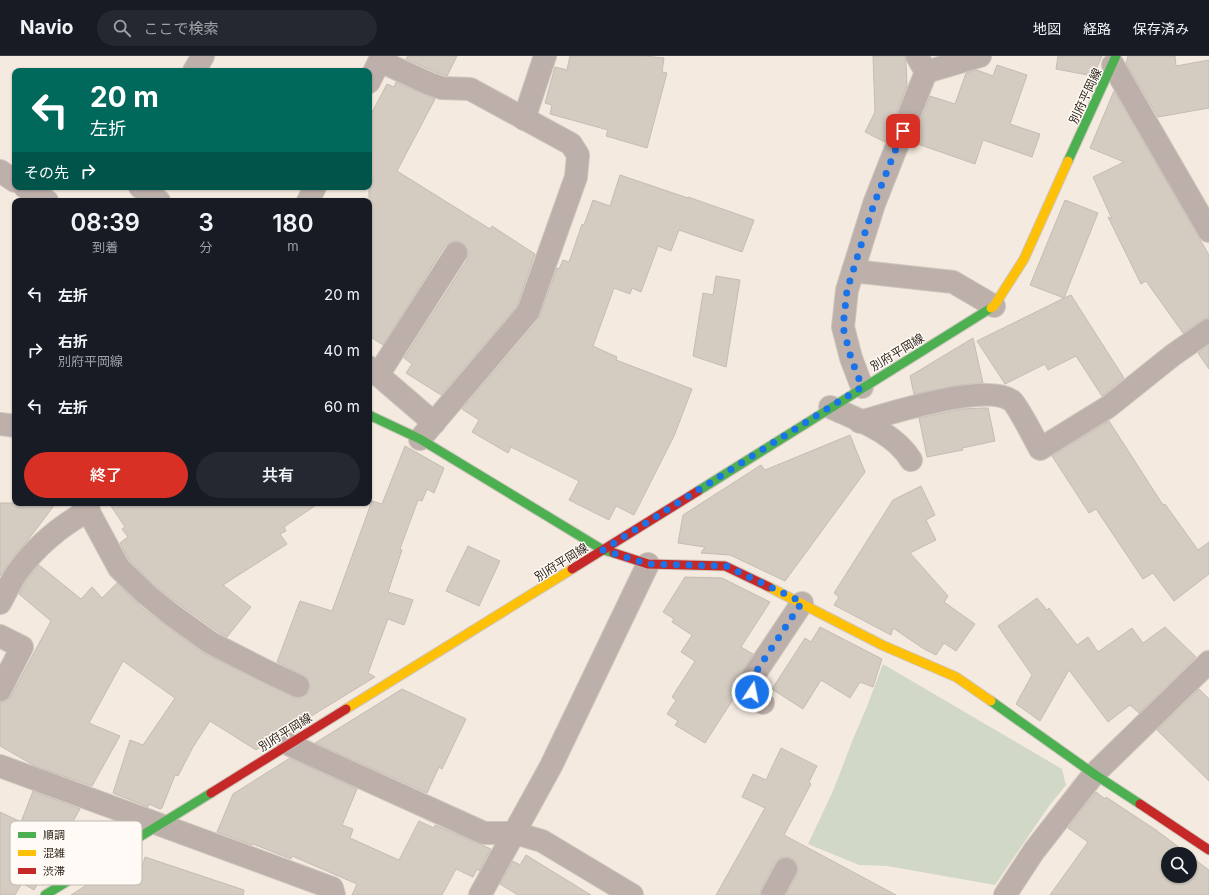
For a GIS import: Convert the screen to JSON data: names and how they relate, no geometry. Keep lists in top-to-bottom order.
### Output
{
  "streets": {
    "main road": ["別府平岡線"]
  },
  "legend": ["順調", "混雑", "渋滞"],
  "page": {
    "header": "Navio",
    "search": "ここで検索",
    "nav": ["地図", "経路", "保存済み"],
    "turn": ["20 m", "左折"],
    "then": "その先",
    "eta": [
      "08:39",
      "到着",
      "3",
      "分",
      "180",
      "m"
    ],
    "list": [
      {
        "name": "左折",
        "value": "20 m"
      },
      {
        "name": "右折",
        "note": "別府平岡線",
        "value": "40 m"
      },
      {
        "name": "左折",
        "value": "60 m"
      }
    ],
    "buttons": ["終了", "共有"]
  }
}
